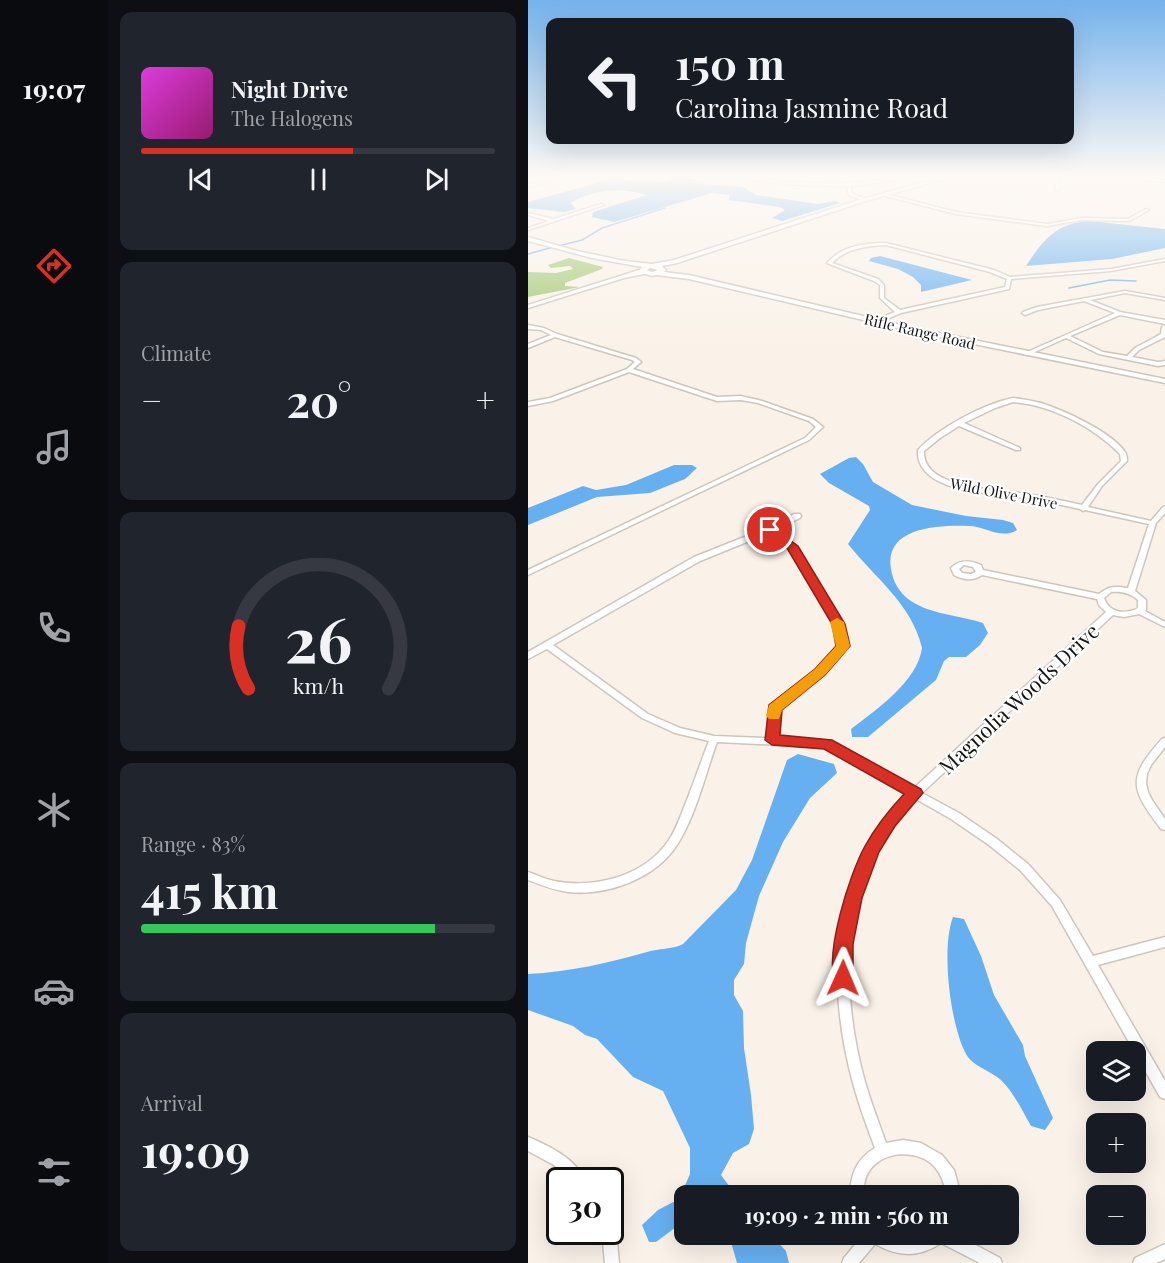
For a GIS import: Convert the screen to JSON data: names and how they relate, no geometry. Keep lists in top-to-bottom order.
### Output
{
  "streets": {
    "main road": ["Rifle Range Road"],
    "street": ["Wild Olive Drive", "Magnolia Woods Drive"]
  },
  "page": {
    "tabs": "19:07",
    "turn": ["150 m", "Carolina Jasmine Road"],
    "song": ["Night Drive", "The Halogens"],
    "tile": [
      "Climate",
      ["Range · 83%", "415 km"],
      ["Arrival", "19:09"]
    ],
    "heat": ["−", "20°", "+"],
    "map_buttons": ["+", "−"],
    "limit": "30",
    "trip": "19:09 · 2 min · 560 m",
    "gauge": ["26", "km/h"]
  }
}
